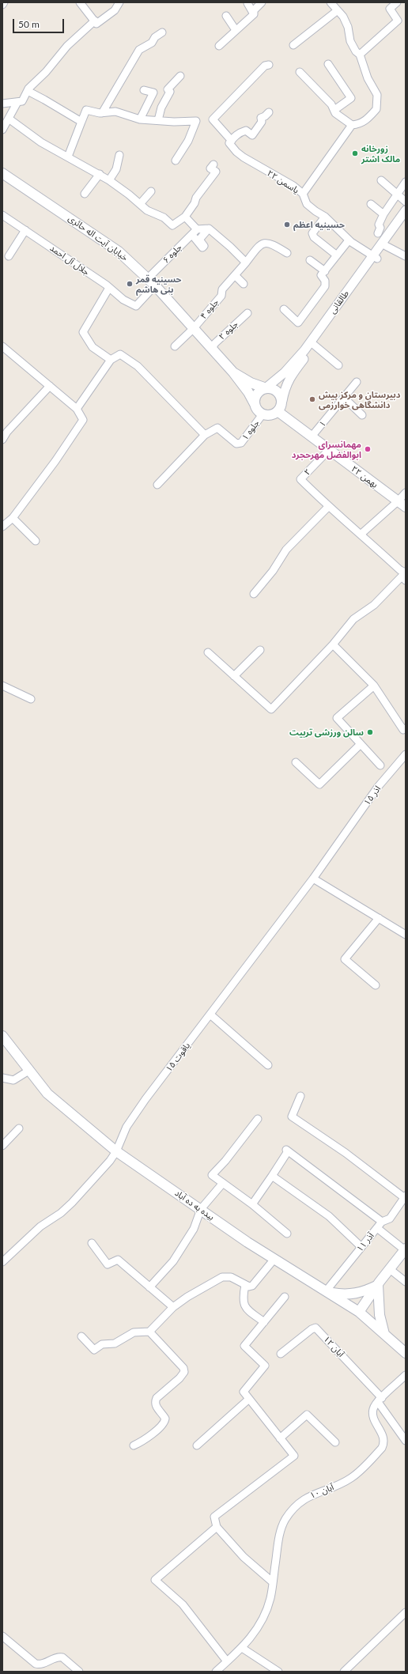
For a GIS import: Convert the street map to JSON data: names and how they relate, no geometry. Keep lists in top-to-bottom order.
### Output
{
  "streets": {
    "main road": ["خیابان آیت اله حائری", "۲۲ بهمن", "بیده به ده آباد"],
    "street": [
      "یاسمن ۲۲",
      "جلوه ۶",
      "جلال آل احمد",
      "طالقانی",
      "جلوه ۴",
      "جلوه ۲",
      "۱",
      "جلوه ۱",
      "۲",
      "اذر ۱۵",
      "یاقوت ۱۵",
      "آذر ۱۱",
      "آبان ۱۲",
      "آبان ۱۰"
    ]
  },
  "crossings": [
    ["یاسمن ۲۲", "طالقانی"],
    ["خیابان آیت اله حائری", "جلوه ۶"],
    ["خیابان آیت اله حائری", "جلوه ۴"],
    ["خیابان آیت اله حائری", "جلوه ۲"],
    ["جلوه ۶", "جلال آل احمد"],
    ["طالقانی", "جلوه ۱"],
    ["طالقانی", "۲۲ بهمن"],
    ["۱", "۲۲ بهمن"],
    ["جلوه ۱", "۲۲ بهمن"],
    ["۲", "۲۲ بهمن"],
    ["اذر ۱۵", "یاقوت ۱۵"],
    ["یاقوت ۱۵", "بیده به ده آباد"],
    ["بیده به ده آباد", "آذر ۱۱"],
    ["آبان ۱۲", "آبان ۱۰"]
  ],
  "places": [
    "زورخانه مالک اشتر",
    "حسینیه اعظم",
    "حسینیه قمر بنی هاشم",
    "دبیرستان و مرکز پیش دانشگاهی خوارزمی",
    "مهمانسرای ابوالفضل مهرحجرد",
    "سالن ورزشی تربیت"
  ],
  "scale_bar": "50 m"
}
